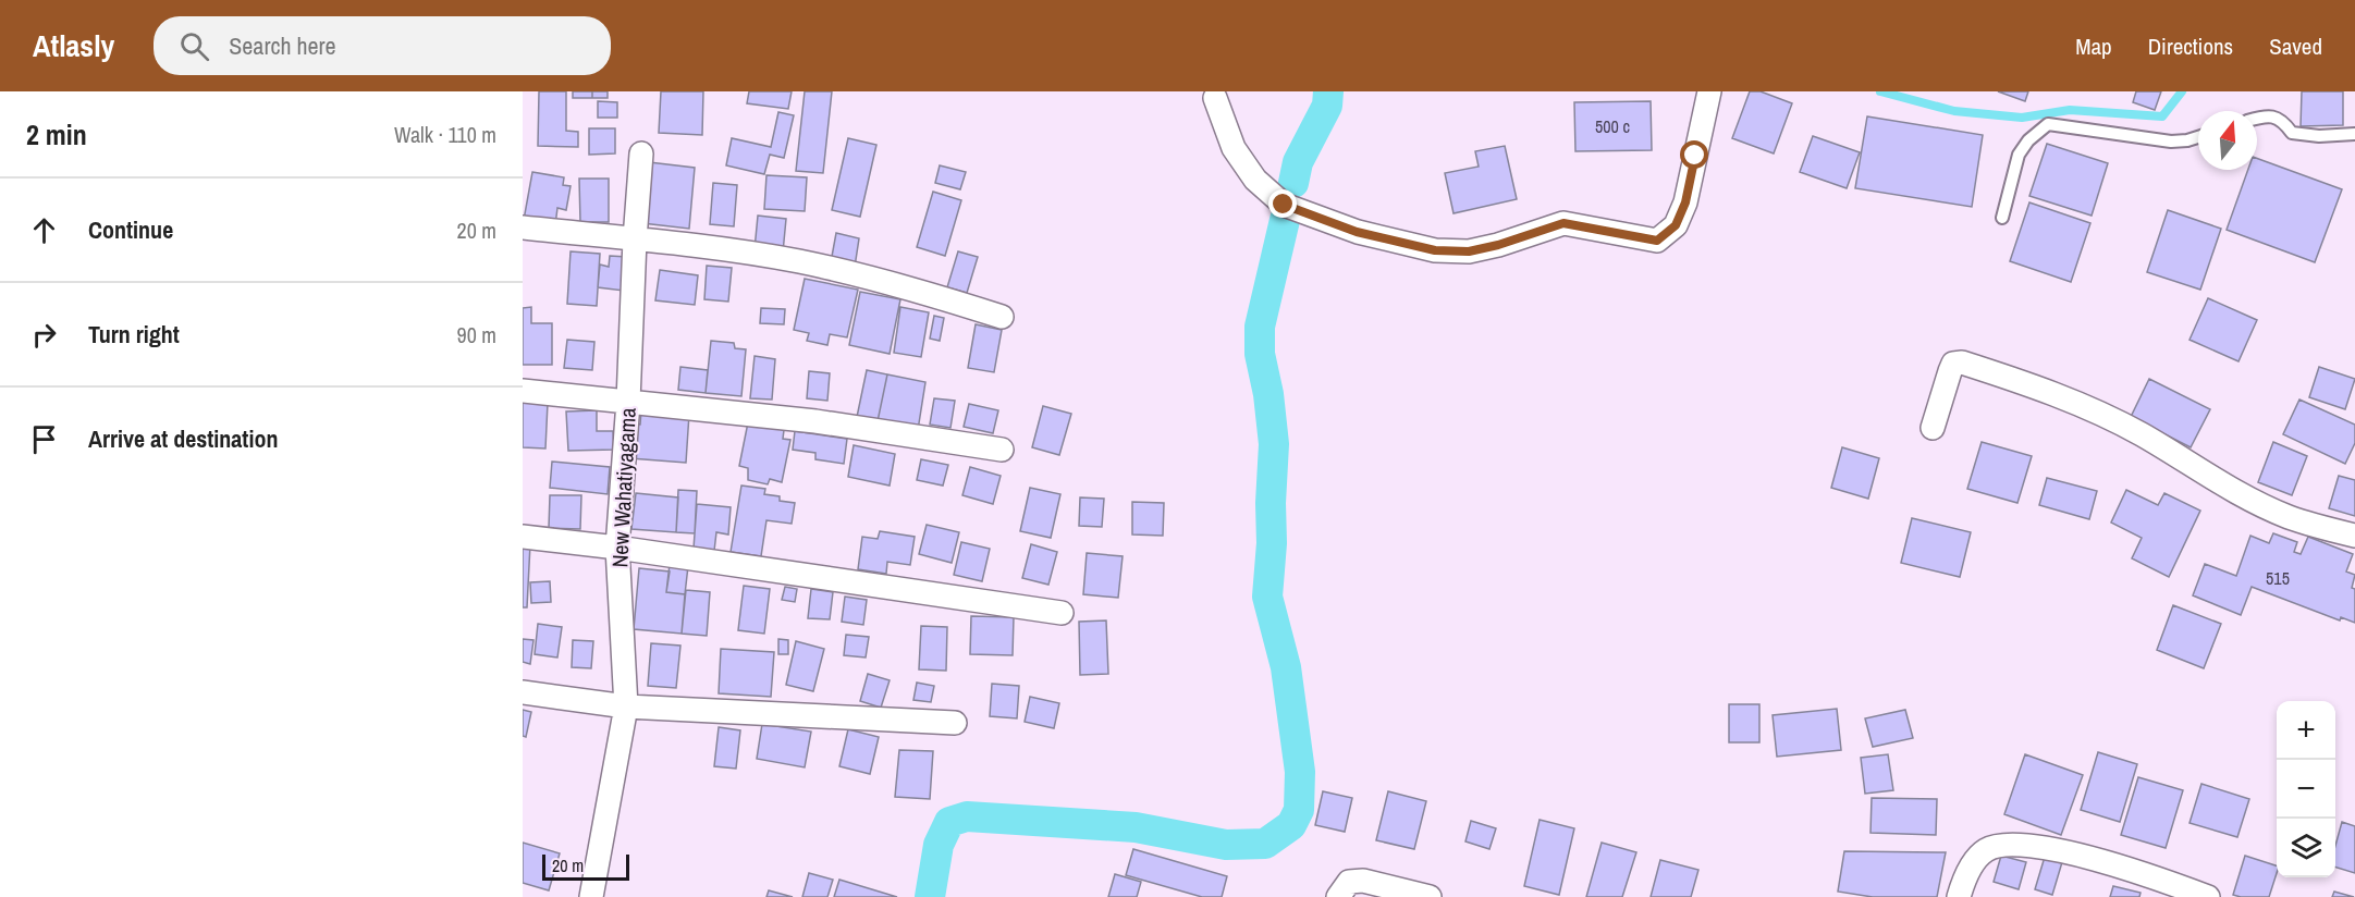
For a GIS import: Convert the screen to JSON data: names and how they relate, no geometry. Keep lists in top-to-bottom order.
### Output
{
  "streets": {
    "street": ["New Wahatiyagama"]
  },
  "house_numbers": ["500 c", "515"],
  "scale_bar": "20 m",
  "north": "top",
  "page": {
    "header": "Atlasly",
    "search": "Search here",
    "nav": ["Map", "Directions", "Saved"],
    "heading": ["2 min", "Walk · 110 m"],
    "list": [
      ["Continue", "20 m"],
      ["Turn right", "90 m"],
      "Arrive at destination"
    ],
    "map_buttons": ["+", "−"],
    "scale": "20 m"
  }
}
